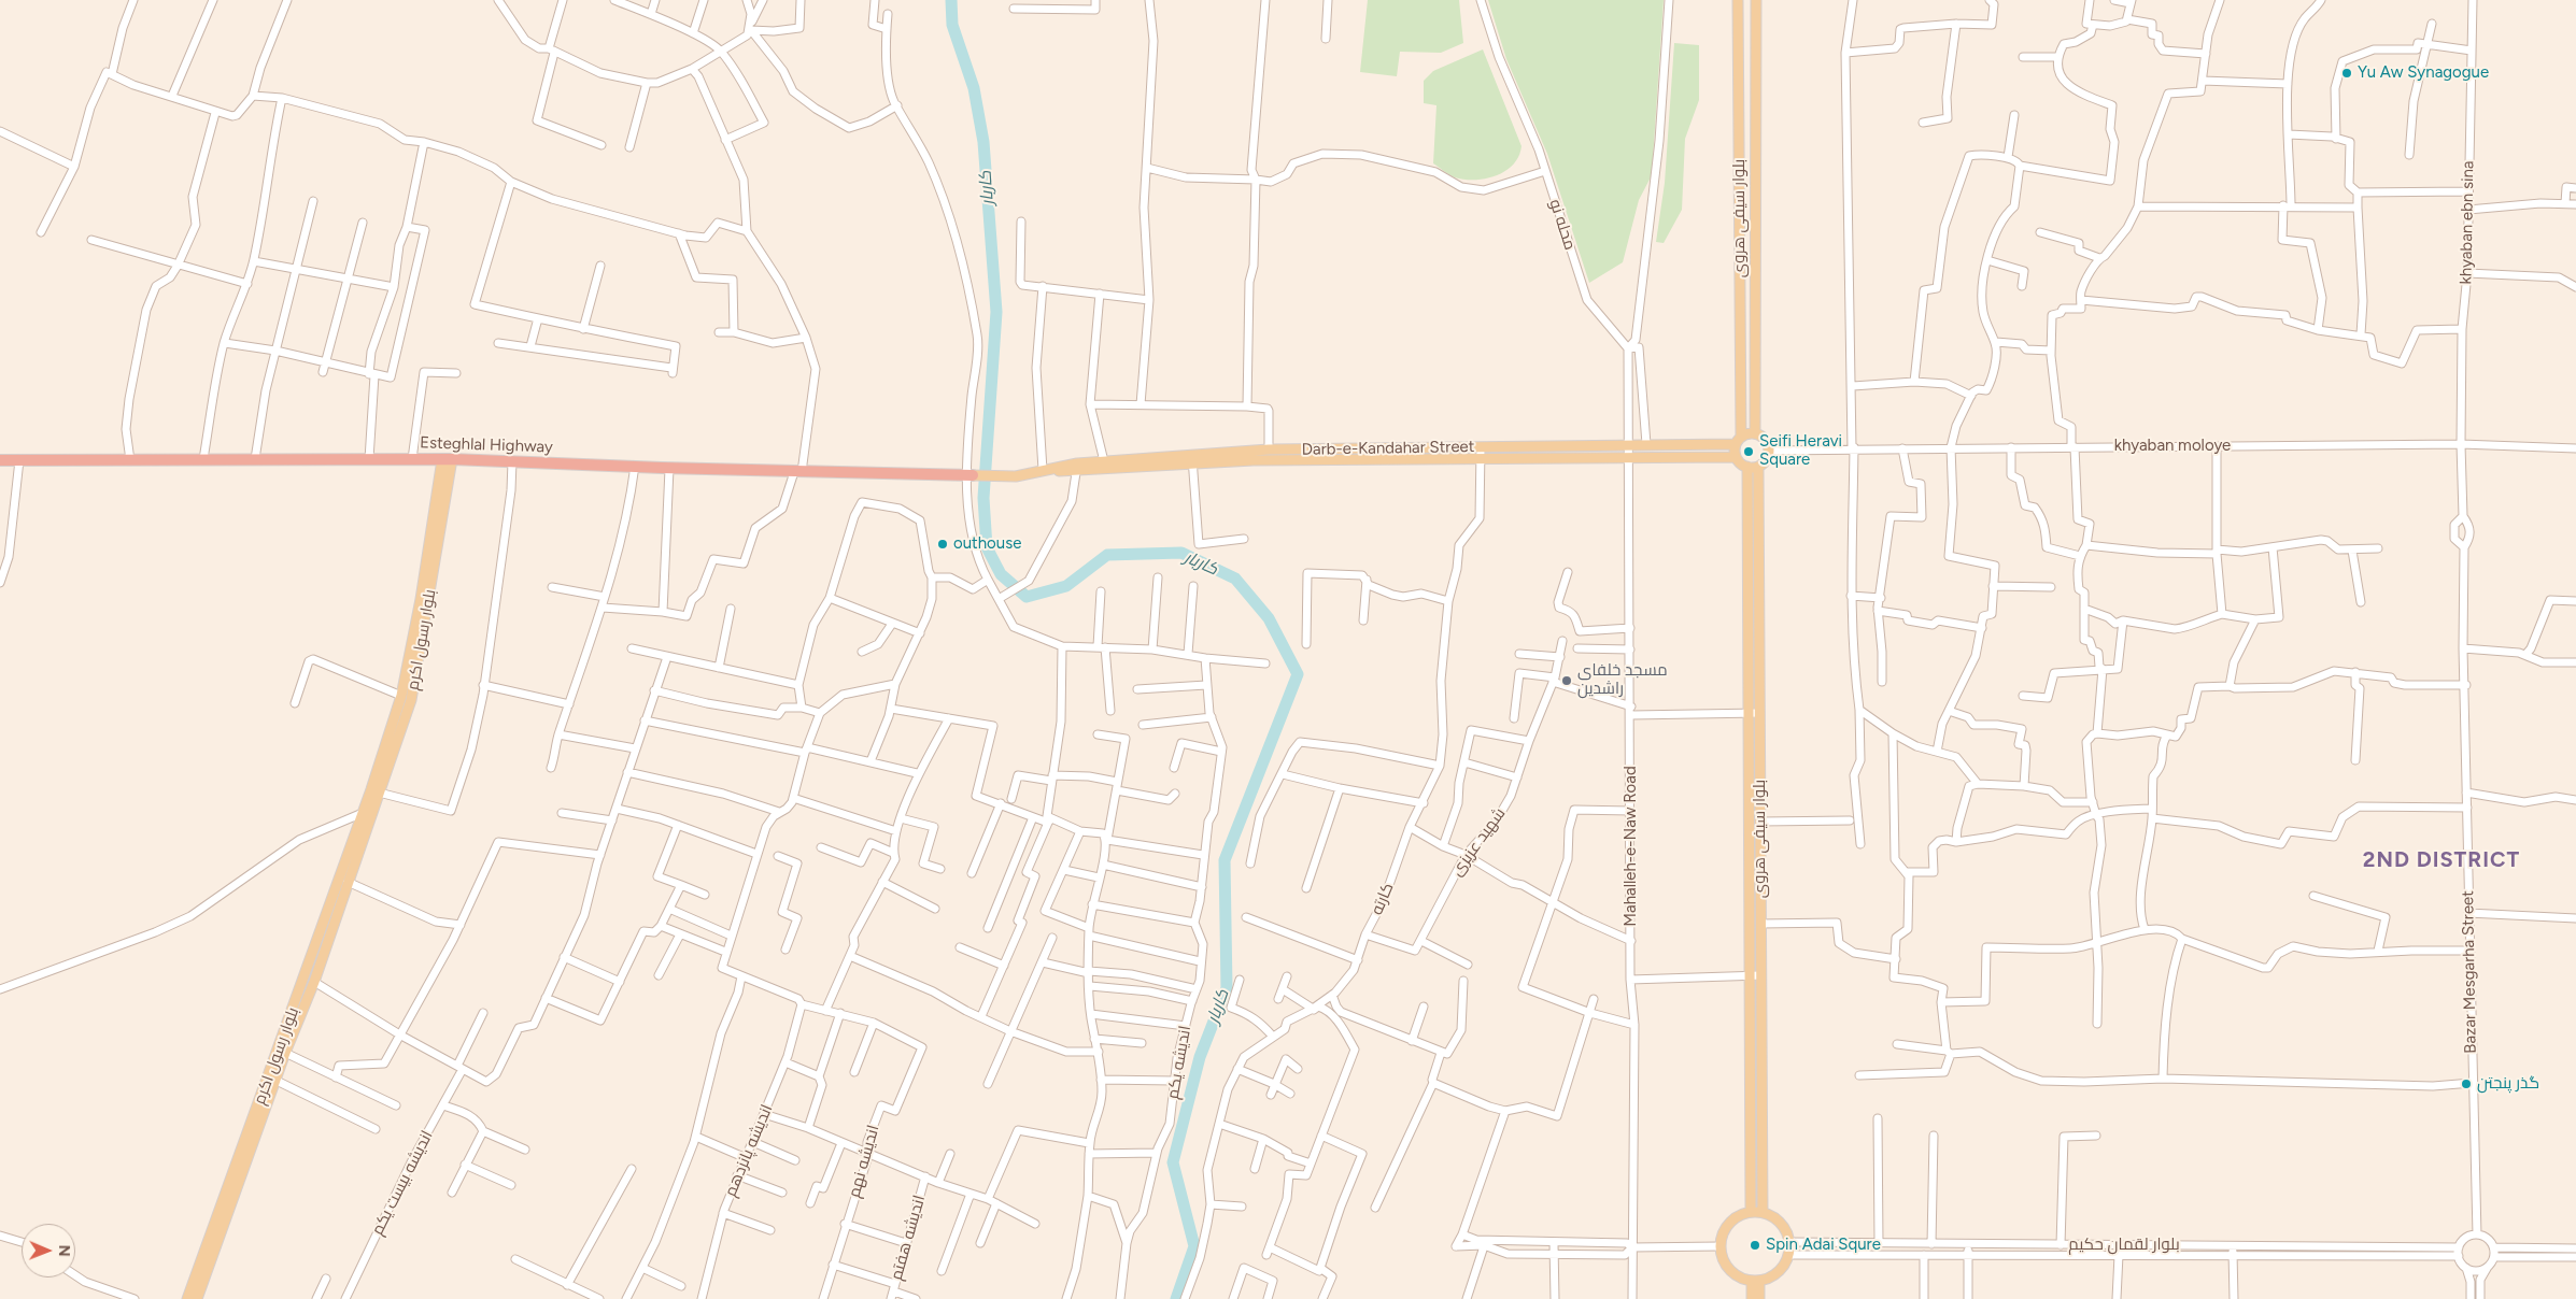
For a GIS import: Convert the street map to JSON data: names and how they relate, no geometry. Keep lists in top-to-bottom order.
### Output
{
  "streets": {
    "highway": ["Esteghlal Highway"],
    "main road": ["بلوار سیفی هروی", "Darb-e-Kandahar Street", "بلوار رسول اکرم"],
    "street": [
      "khyaban ebn sina",
      "محله نو",
      "khyaban moloye",
      "شهید عزیزی",
      "Mahalleh-e-Naw Road",
      "کارته",
      "Bazar Mesgarha Street",
      "اندیشه یکم",
      "اندیشه پانزدهم",
      "اندیشه نهم",
      "اندیشه بیست یکم",
      "اندیشه هفتم",
      "بلوار لقمان حکیم"
    ]
  },
  "crossings": [
    ["بلوار سیفی هروی", "khyaban moloye"],
    ["بلوار سیفی هروی", "Darb-e-Kandahar Street"],
    ["بلوار سیفی هروی", "بلوار لقمان حکیم"],
    ["khyaban ebn sina", "khyaban moloye"],
    ["khyaban ebn sina", "Bazar Mesgarha Street"],
    ["محله نو", "Darb-e-Kandahar Street"],
    ["Esteghlal Highway", "Darb-e-Kandahar Street"],
    ["Esteghlal Highway", "بلوار رسول اکرم"],
    ["khyaban moloye", "Darb-e-Kandahar Street"],
    ["khyaban moloye", "Bazar Mesgarha Street"],
    ["Darb-e-Kandahar Street", "Mahalleh-e-Naw Road"],
    ["Darb-e-Kandahar Street", "کارته"],
    ["Bazar Mesgarha Street", "بلوار لقمان حکیم"]
  ],
  "districts": ["2ND DISTRICT"],
  "water": ["کاربار"],
  "places": [
    "Yu Aw Synagogue",
    "Seifi Heravi Square",
    "outhouse",
    "مسجد خلفای راشدین",
    "گذر پنجتن",
    "Spin Adai Squre"
  ],
  "north": "right"
}
